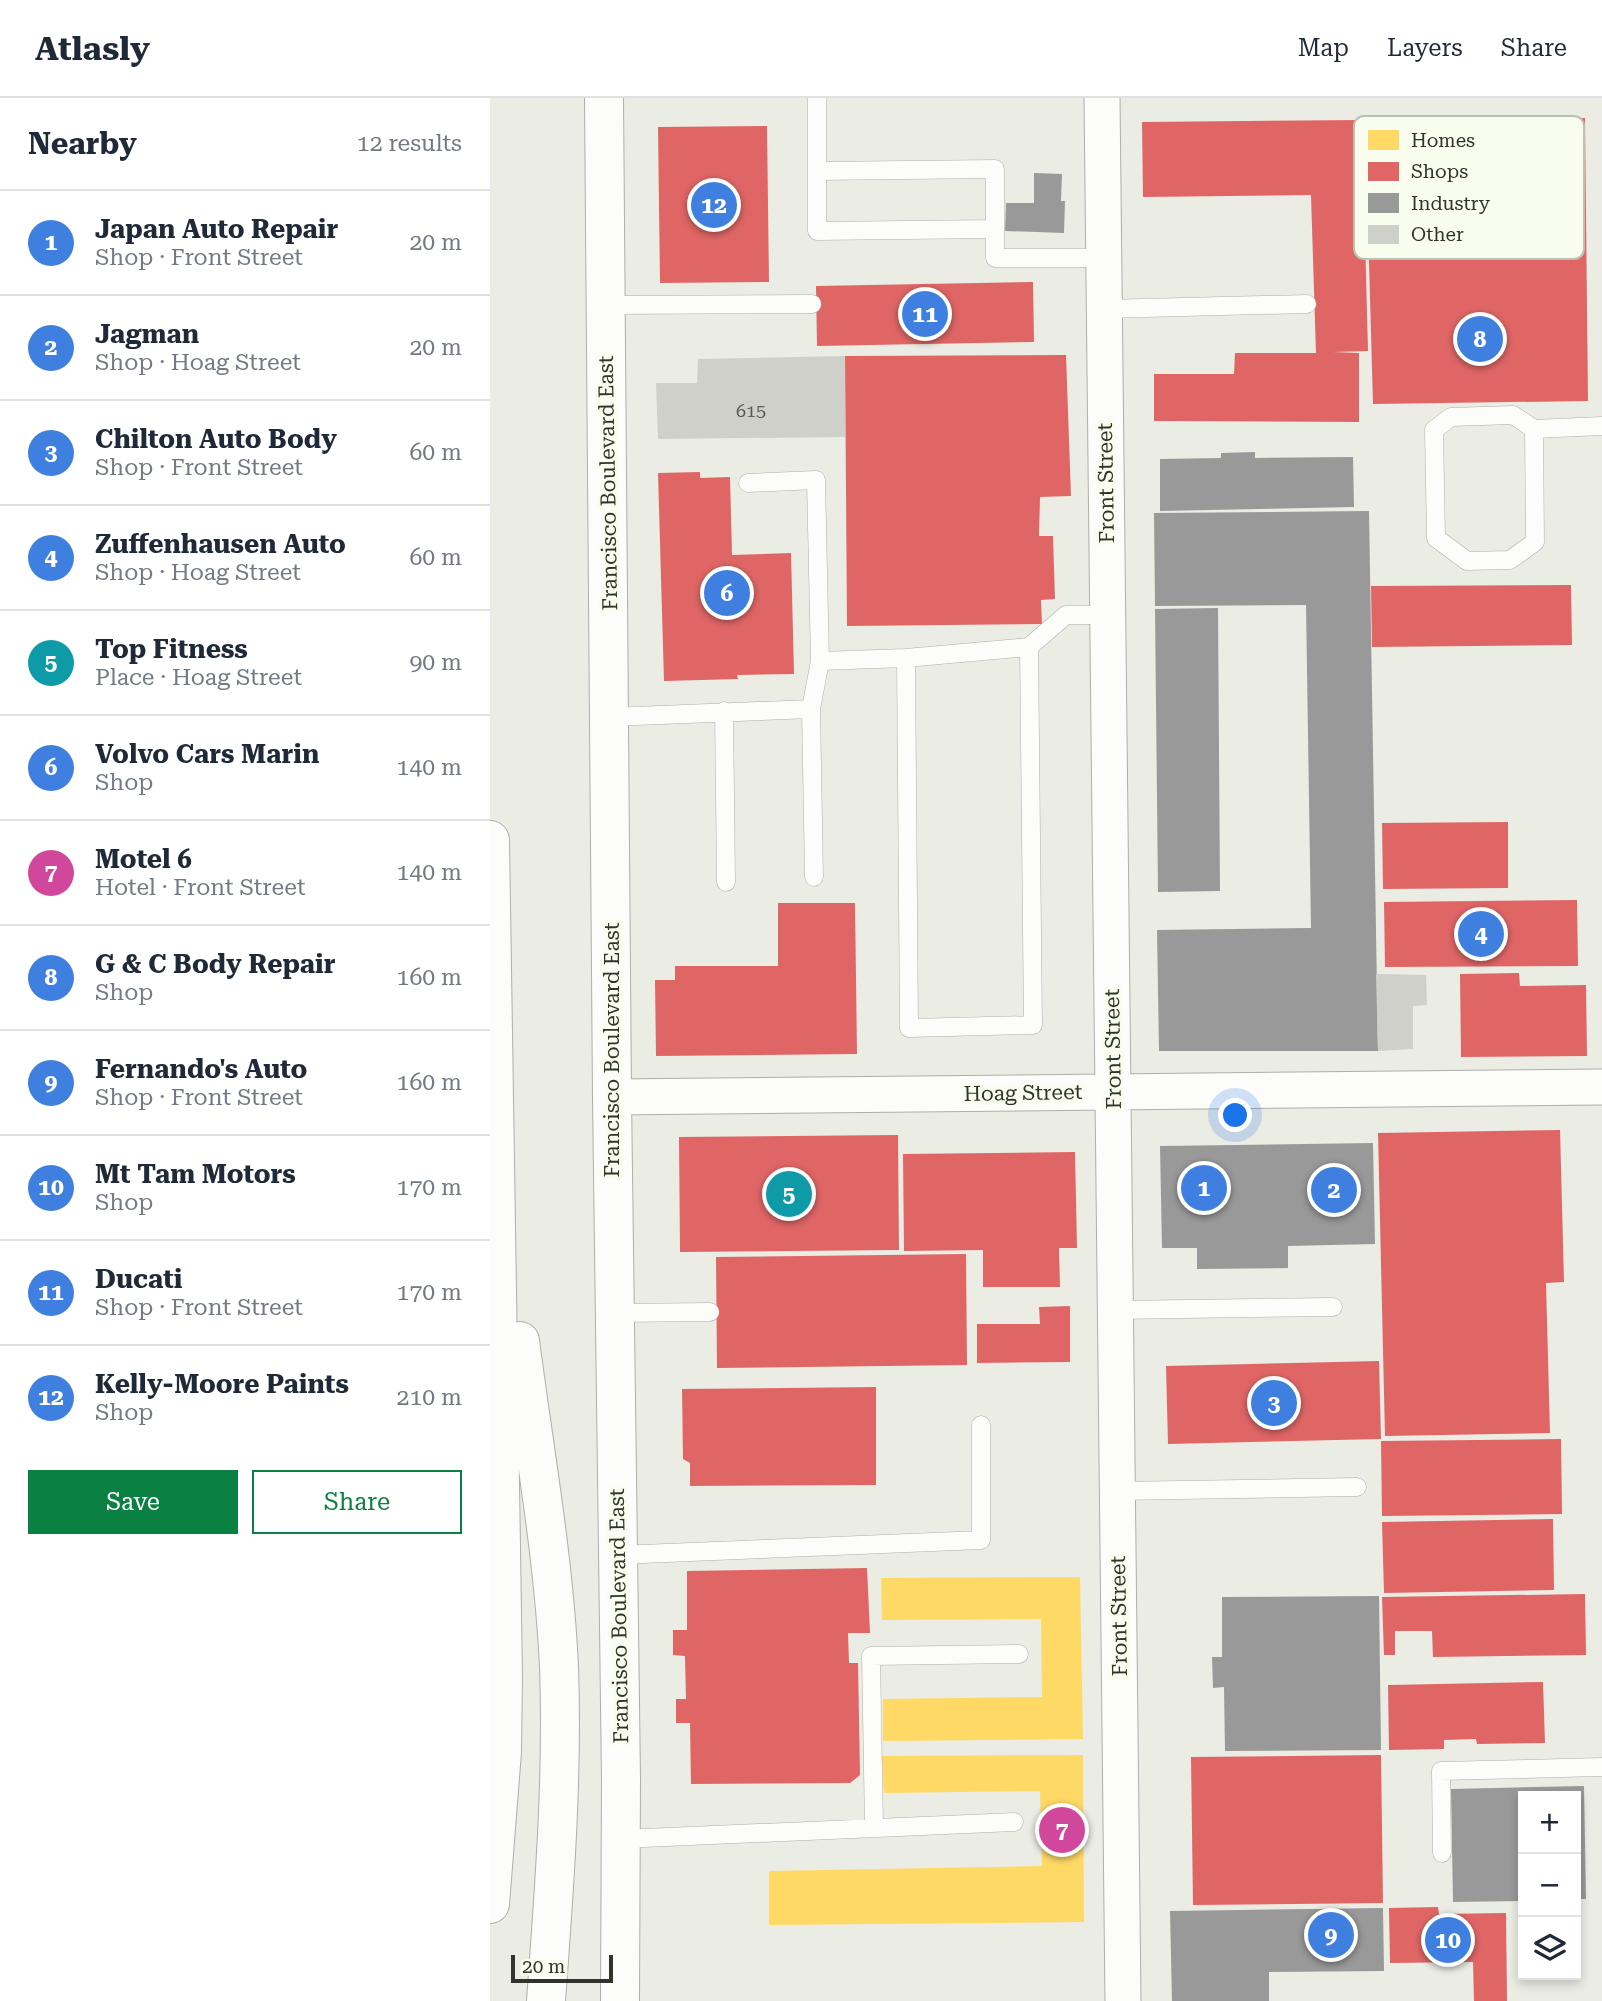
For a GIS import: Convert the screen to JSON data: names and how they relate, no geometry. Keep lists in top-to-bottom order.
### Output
{
  "streets": {
    "main road": ["Francisco Boulevard East"],
    "street": ["Front Street", "Hoag Street"]
  },
  "crossings": [
    ["Francisco Boulevard East", "Hoag Street"],
    ["Front Street", "Hoag Street"]
  ],
  "house_numbers": ["615"],
  "legend": [
    "Homes",
    "Shops",
    "Industry",
    "Other"
  ],
  "scale_bar": "20 m",
  "page": {
    "header": "Atlasly",
    "nav": ["Map", "Layers", "Share"],
    "heading": ["Nearby", "12 results"],
    "pins": [
      "12",
      "11",
      "8",
      "6",
      "4",
      "1",
      "2",
      "5",
      "3",
      "7",
      "9",
      "10"
    ],
    "list": [
      {
        "mark": "1",
        "name": "Japan Auto Repair",
        "note": "Shop · Front Street",
        "value": "20 m"
      },
      {
        "mark": "2",
        "name": "Jagman",
        "note": "Shop · Hoag Street",
        "value": "20 m"
      },
      {
        "mark": "3",
        "name": "Chilton Auto Body",
        "note": "Shop · Front Street",
        "value": "60 m"
      },
      {
        "mark": "4",
        "name": "Zuffenhausen Auto",
        "note": "Shop · Hoag Street",
        "value": "60 m"
      },
      {
        "mark": "5",
        "name": "Top Fitness",
        "note": "Place · Hoag Street",
        "value": "90 m"
      },
      {
        "mark": "6",
        "name": "Volvo Cars Marin",
        "note": "Shop",
        "value": "140 m"
      },
      {
        "mark": "7",
        "name": "Motel 6",
        "note": "Hotel · Front Street",
        "value": "140 m"
      },
      {
        "mark": "8",
        "name": "G & C Body Repair",
        "note": "Shop",
        "value": "160 m"
      },
      {
        "mark": "9",
        "name": "Fernando's Auto",
        "note": "Shop · Front Street",
        "value": "160 m"
      },
      {
        "mark": "10",
        "name": "Mt Tam Motors",
        "note": "Shop",
        "value": "170 m"
      },
      {
        "mark": "11",
        "name": "Ducati",
        "note": "Shop · Front Street",
        "value": "170 m"
      },
      {
        "mark": "12",
        "name": "Kelly-Moore Paints",
        "note": "Shop",
        "value": "210 m"
      }
    ],
    "buttons": ["Save", "Share"],
    "map_buttons": ["+", "−"],
    "scale": "20 m"
  }
}
